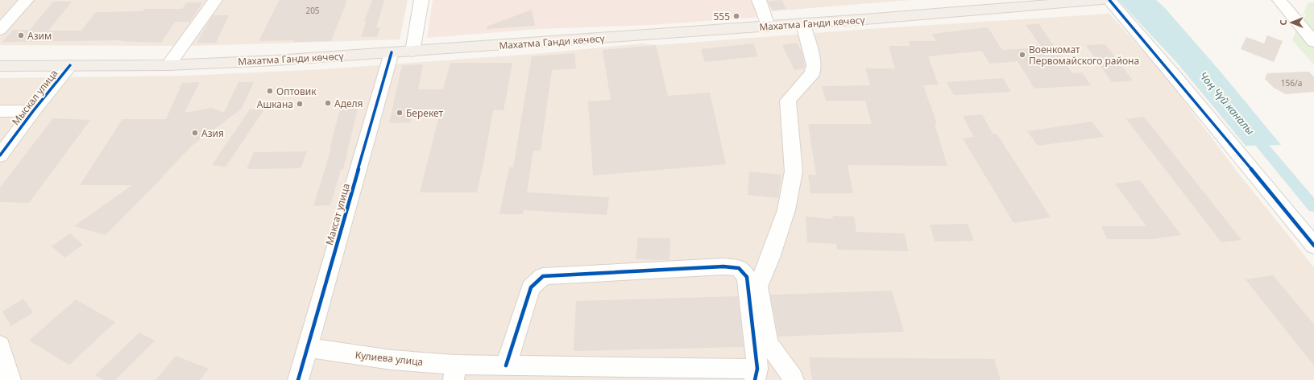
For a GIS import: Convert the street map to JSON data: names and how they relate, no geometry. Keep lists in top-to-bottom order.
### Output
{
  "streets": {
    "main road": ["Махатма Ганди көчөсү"],
    "street": ["Мыскал улица", "Максат улица", "Кулиева улица"]
  },
  "crossings": [
    ["Махатма Ганди көчөсү", "Мыскал улица"],
    ["Махатма Ганди көчөсү", "Максат улица"],
    ["Максат улица", "Кулиева улица"]
  ],
  "water": ["Чоң Чүй каналы"],
  "places": [
    "555",
    "Азим",
    "Военкомат Первомайского района",
    "Оптовик",
    "Аделя",
    "Ашкана",
    "Берекет",
    "Азия"
  ],
  "house_numbers": ["205", "156/a"],
  "north": "left"
}
